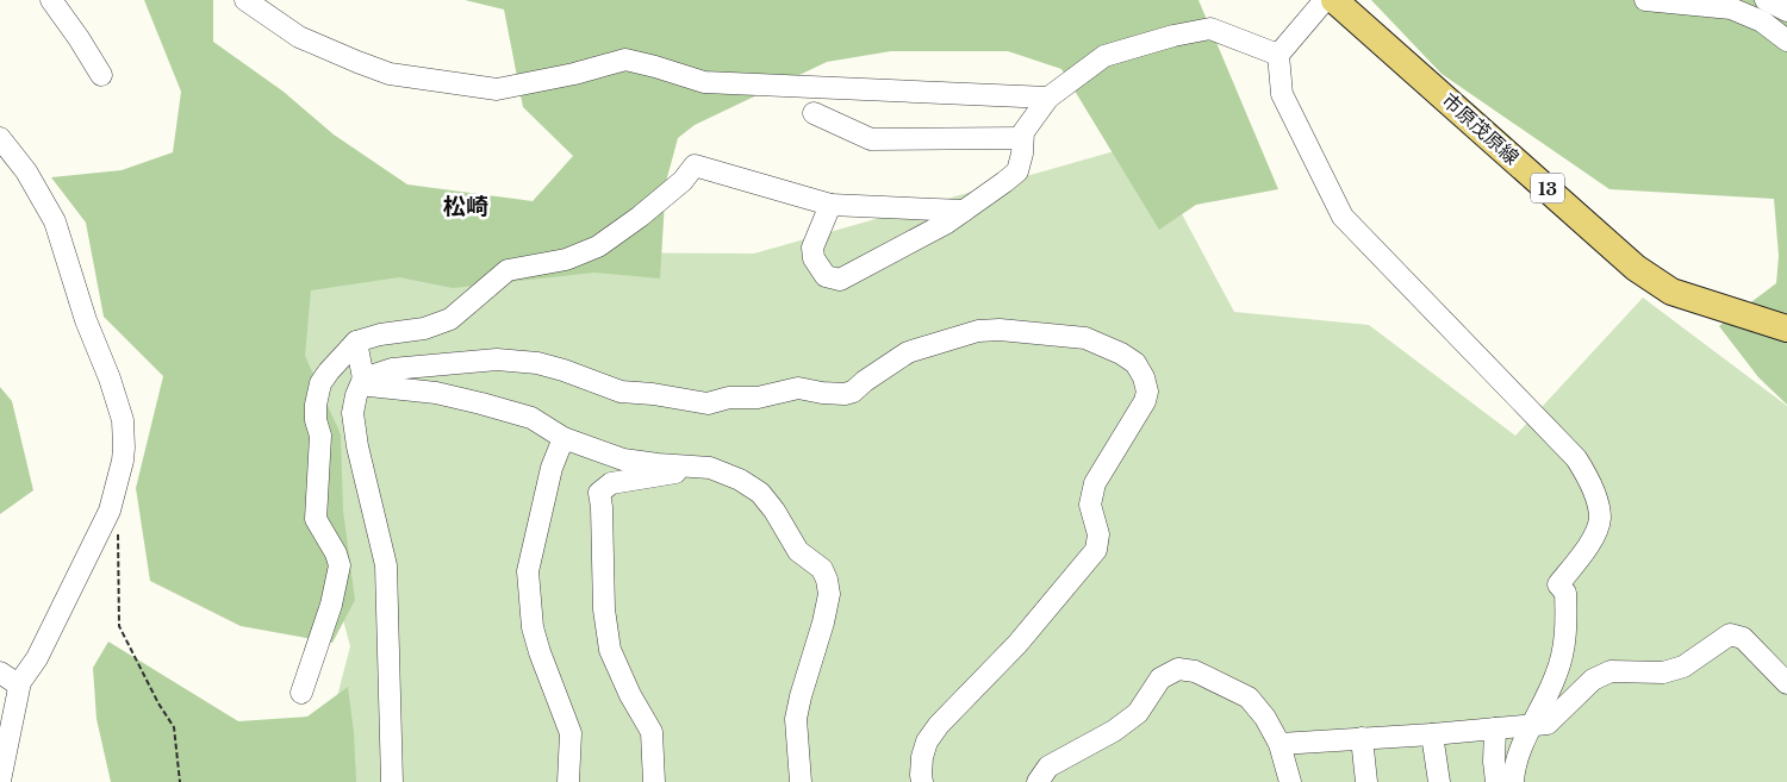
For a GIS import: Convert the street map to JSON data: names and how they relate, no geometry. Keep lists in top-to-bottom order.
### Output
{
  "streets": {
    "main road": ["市原茂原線", "13"]
  },
  "districts": ["松崎"]
}
